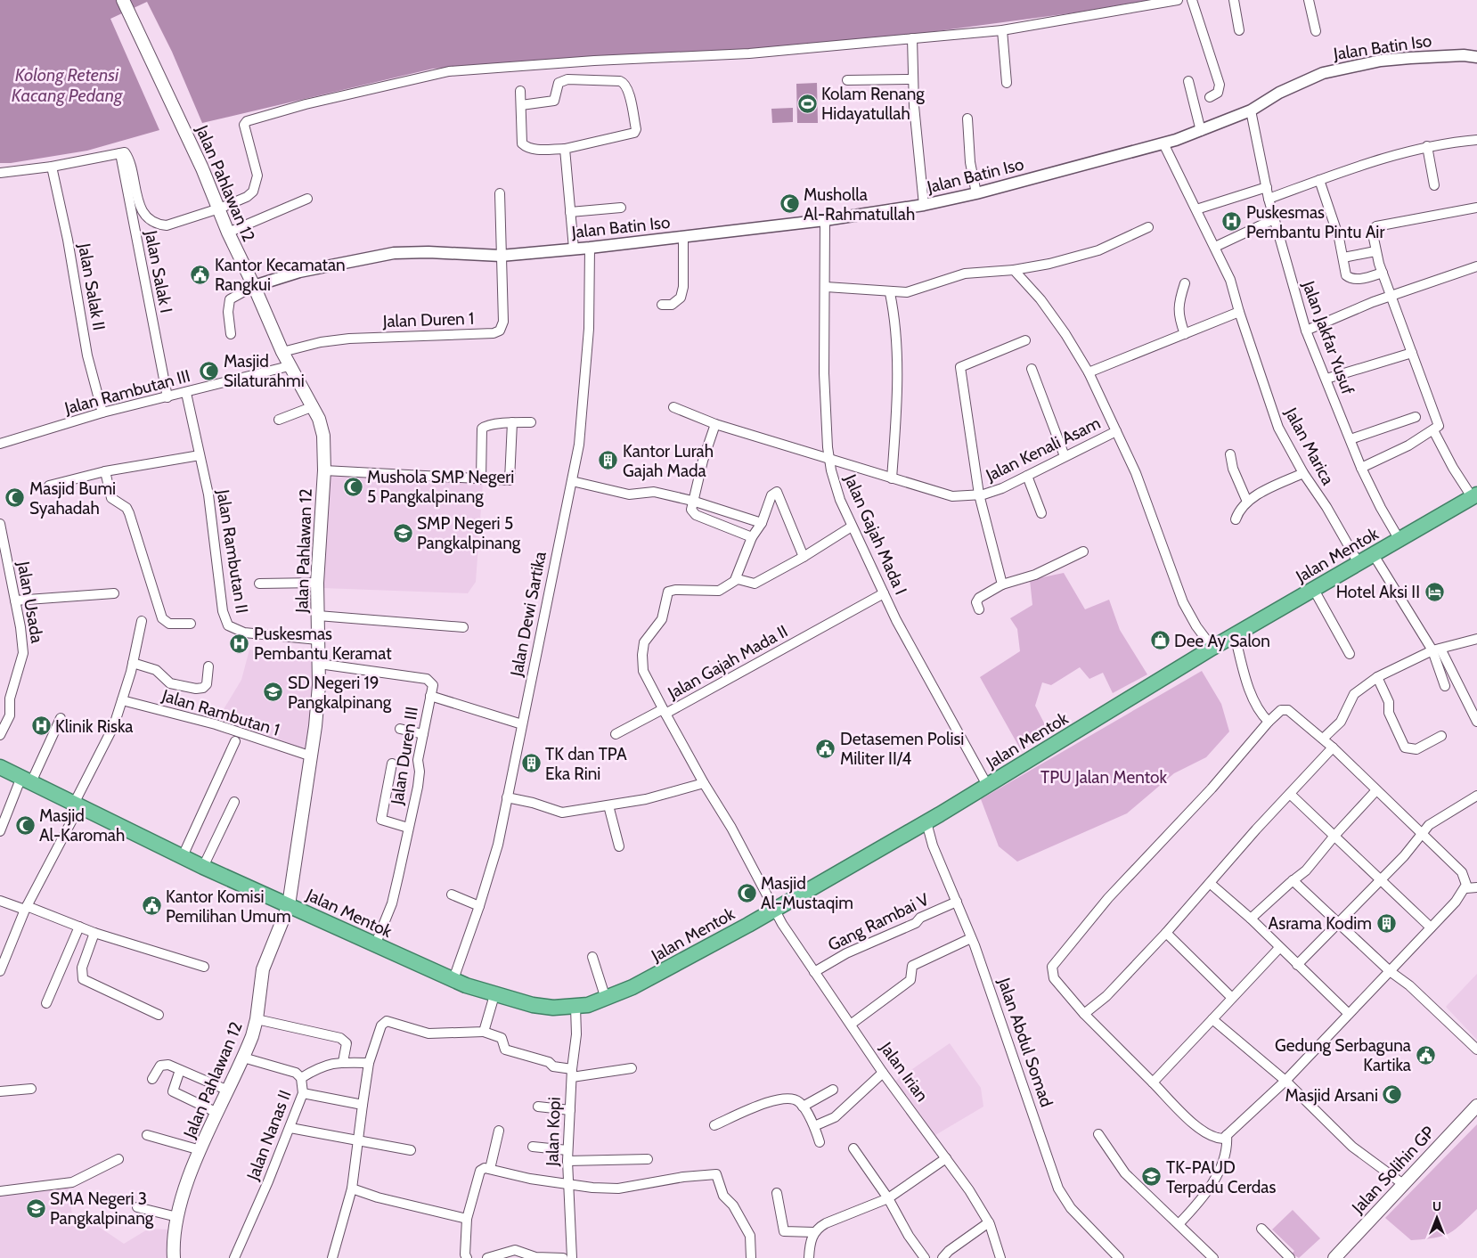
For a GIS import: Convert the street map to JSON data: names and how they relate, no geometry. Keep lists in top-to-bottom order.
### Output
{
  "streets": {
    "highway": ["Jalan Mentok"],
    "main road": ["Jalan Pahlawan 12", "Jalan Solihin GP"],
    "street": [
      "Jalan Batin Iso",
      "Jalan Salak I",
      "Jalan Salak II",
      "Jalan Duren 1",
      "Jalan Jakfar Yusuf",
      "Jalan Rambutan III",
      "Jalan Marica",
      "Jalan Kenali Asam",
      "Jalan Gajah Mada I",
      "Jalan Rambutan II",
      "Jalan Usada",
      "Jalan Dewi Sartika",
      "Jalan Gajah Mada II",
      "Jalan Rambutan 1",
      "Jalan Duren III",
      "Gang Rambai V",
      "Jalan Abdul Somad",
      "Jalan Irian",
      "Jalan Kopi",
      "Jalan Nanas II"
    ]
  },
  "crossings": [
    ["Jalan Batin Iso", "Jalan Pahlawan 12"],
    ["Jalan Batin Iso", "Jalan Duren 1"],
    ["Jalan Batin Iso", "Jalan Jakfar Yusuf"],
    ["Jalan Batin Iso", "Jalan Gajah Mada I"],
    ["Jalan Batin Iso", "Jalan Dewi Sartika"],
    ["Jalan Pahlawan 12", "Jalan Duren 1"],
    ["Jalan Pahlawan 12", "Jalan Rambutan III"],
    ["Jalan Pahlawan 12", "Jalan Rambutan II"],
    ["Jalan Pahlawan 12", "Jalan Mentok"],
    ["Jalan Pahlawan 12", "Jalan Rambutan 1"],
    ["Jalan Pahlawan 12", "Jalan Duren III"],
    ["Jalan Pahlawan 12", "Jalan Nanas II"],
    ["Jalan Salak I", "Jalan Rambutan III"],
    ["Jalan Salak II", "Jalan Rambutan III"],
    ["Jalan Jakfar Yusuf", "Jalan Mentok"],
    ["Jalan Rambutan III", "Jalan Rambutan II"],
    ["Jalan Marica", "Jalan Mentok"],
    ["Jalan Kenali Asam", "Jalan Gajah Mada I"],
    ["Jalan Kenali Asam", "Jalan Mentok"],
    ["Jalan Gajah Mada I", "Jalan Mentok"],
    ["Jalan Gajah Mada I", "Jalan Gajah Mada II"],
    ["Jalan Mentok", "Jalan Dewi Sartika"],
    ["Jalan Mentok", "Jalan Gajah Mada II"],
    ["Jalan Mentok", "Jalan Duren III"],
    ["Jalan Mentok", "Jalan Abdul Somad"],
    ["Jalan Mentok", "Jalan Irian"],
    ["Jalan Mentok", "Jalan Kopi"],
    ["Jalan Gajah Mada II", "Jalan Irian"],
    ["Gang Rambai V", "Jalan Abdul Somad"],
    ["Gang Rambai V", "Jalan Irian"]
  ],
  "water": ["Kolong Retensi Kacang Pedang"],
  "parks": ["TPU Jalan Mentok"],
  "places": {
    "sports": ["Kolam Renang Hidayatullah"],
    "mosque": [
      "Musholla Al-Rahmatullah",
      "Masjid Silaturahmi",
      "Mushola SMP Negeri 5 Pangkalpinang",
      "Masjid Bumi Syahadah",
      "Masjid Al-Karomah",
      "Masjid Al-Mustaqim",
      "Masjid Arsani"
    ],
    "hospital": ["Puskesmas Pembantu Pintu Air", "Puskesmas Pembantu Keramat", "Klinik Riska"],
    "public building": [
      "Kantor Kecamatan Rangkui",
      "Detasemen Polisi Militer II/4",
      "Kantor Komisi Pemilihan Umum",
      "Gedung Serbaguna Kartika"
    ],
    "building": ["Kantor Lurah Gajah Mada", "TK dan TPA Eka Rini", "Asrama Kodim"],
    "school or university": [
      "SMP Negeri 5 Pangkalpinang",
      "SD Negeri 19 Pangkalpinang",
      "TK-PAUD Terpadu Cerdas",
      "SMA Negeri 3 Pangkalpinang"
    ],
    "hotel": ["Hotel Aksi II"],
    "shop": ["Dee Ay Salon"]
  },
  "north": "top"
}
